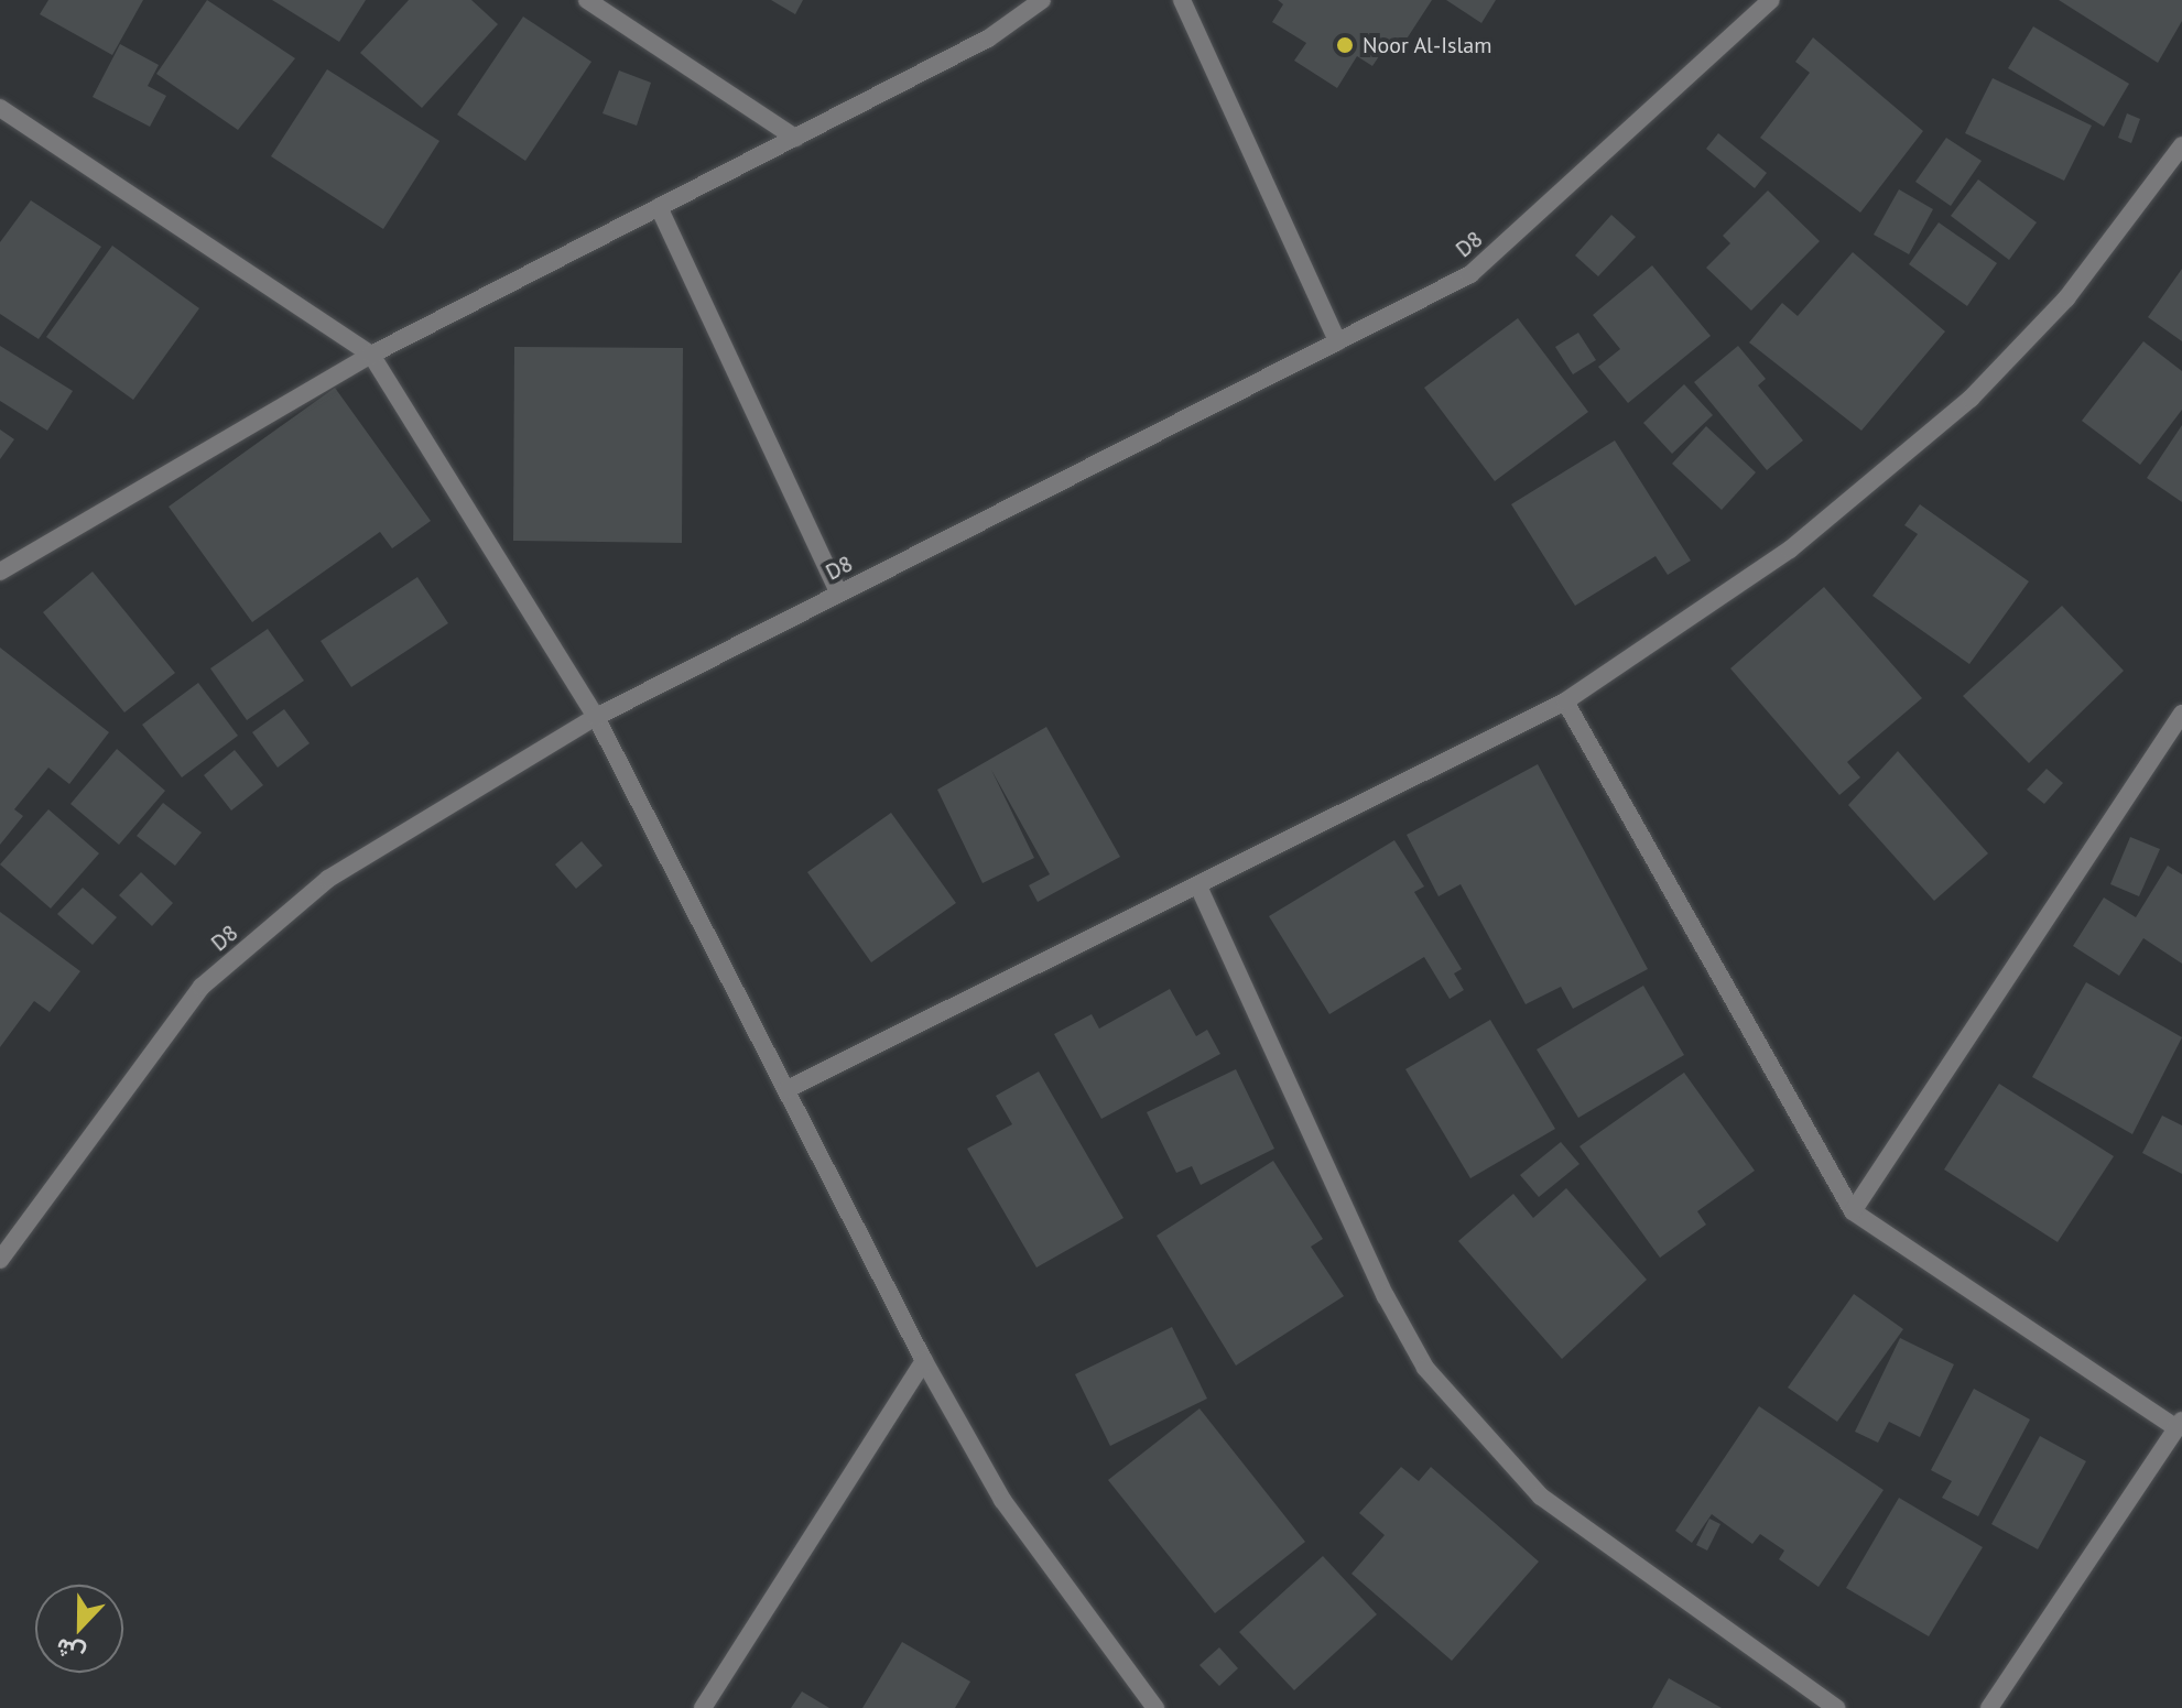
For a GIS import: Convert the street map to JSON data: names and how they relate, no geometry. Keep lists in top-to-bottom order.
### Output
{
  "streets": {
    "street": ["D8"]
  },
  "places": ["Noor Al-Islam"],
  "north": "bottom"
}
